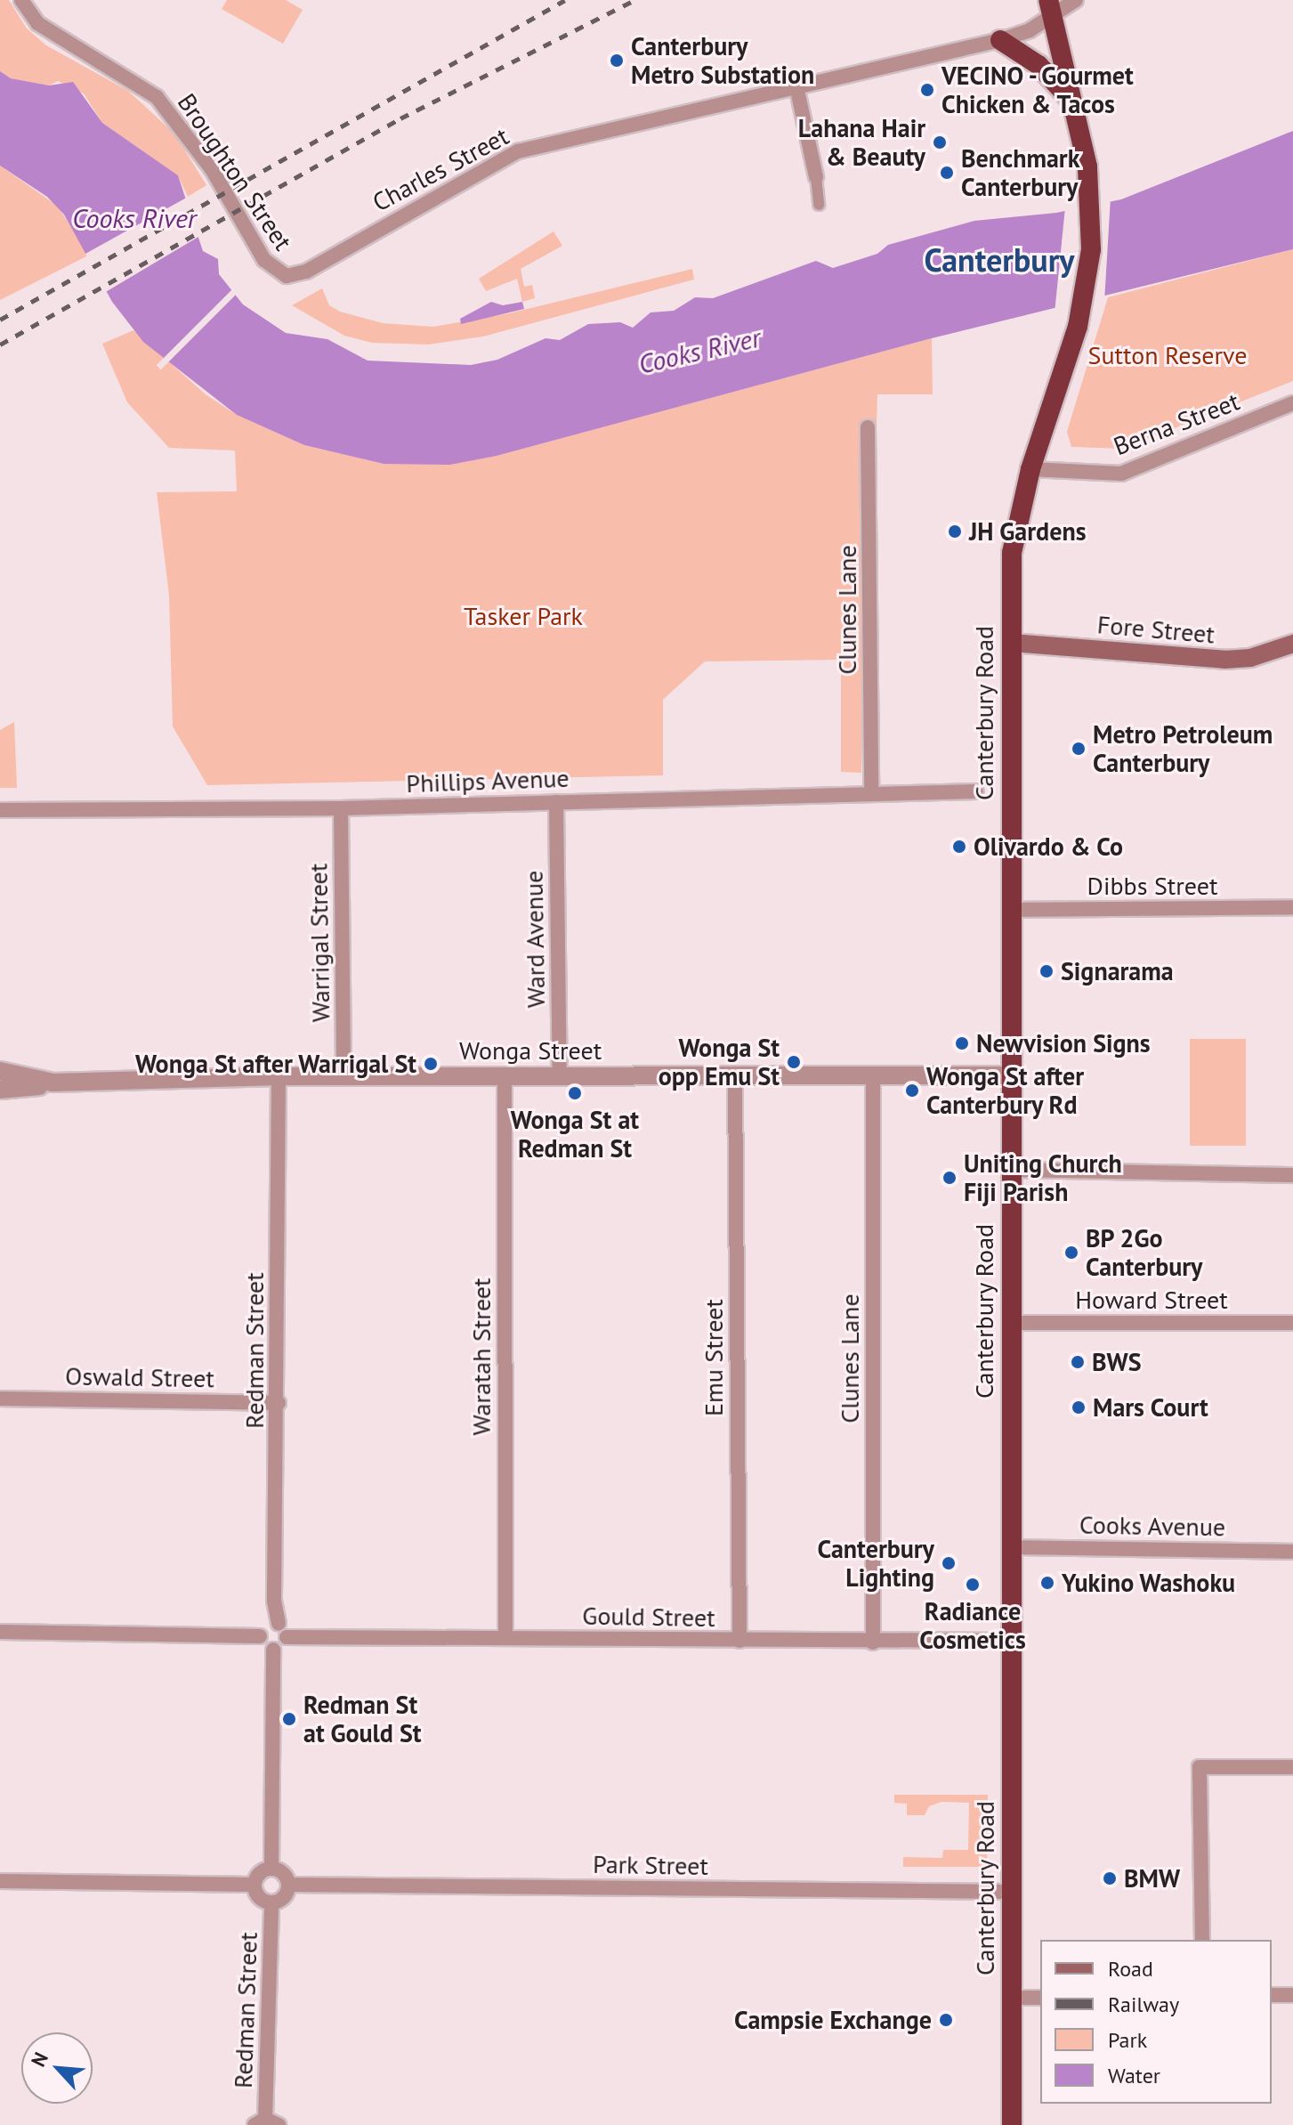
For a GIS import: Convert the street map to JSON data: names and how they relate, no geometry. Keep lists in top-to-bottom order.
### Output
{
  "streets": {
    "highway": ["Canterbury Road"],
    "main road": ["Fore Street"],
    "street": [
      "Charles Street",
      "Broughton Street",
      "Berna Street",
      "Clunes Lane",
      "Phillips Avenue",
      "Dibbs Street",
      "Ward Avenue",
      "Warrigal Street",
      "Wonga Street",
      "Howard Street",
      "Redman Street",
      "Waratah Street",
      "Emu Street",
      "Oswald Street",
      "Cooks Avenue",
      "Gould Street",
      "Park Street"
    ]
  },
  "crossings": [
    ["Charles Street", "Broughton Street"],
    ["Charles Street", "Canterbury Road"],
    ["Berna Street", "Canterbury Road"],
    ["Clunes Lane", "Phillips Avenue"],
    ["Clunes Lane", "Wonga Street"],
    ["Clunes Lane", "Gould Street"],
    ["Fore Street", "Canterbury Road"],
    ["Canterbury Road", "Dibbs Street"],
    ["Canterbury Road", "Wonga Street"],
    ["Canterbury Road", "Howard Street"],
    ["Canterbury Road", "Cooks Avenue"],
    ["Canterbury Road", "Gould Street"],
    ["Canterbury Road", "Park Street"],
    ["Phillips Avenue", "Ward Avenue"],
    ["Phillips Avenue", "Warrigal Street"],
    ["Ward Avenue", "Wonga Street"],
    ["Warrigal Street", "Wonga Street"],
    ["Wonga Street", "Redman Street"],
    ["Wonga Street", "Waratah Street"],
    ["Wonga Street", "Emu Street"],
    ["Redman Street", "Oswald Street"],
    ["Redman Street", "Gould Street"],
    ["Redman Street", "Park Street"],
    ["Waratah Street", "Gould Street"],
    ["Emu Street", "Gould Street"]
  ],
  "districts": ["Canterbury"],
  "water": ["Cooks River"],
  "parks": ["Sutton Reserve", "Tasker Park"],
  "places": [
    "Canterbury Metro Substation",
    "VECINO - Gourmet Chicken & Tacos",
    "Lahana Hair & Beauty",
    "Benchmark Canterbury",
    "JH Gardens",
    "Metro Petroleum Canterbury",
    "Olivardo & Co",
    "Signarama",
    "Newvision Signs",
    "Wonga St opp Emu St",
    "Wonga St after Warrigal St",
    "Wonga St after Canterbury Rd",
    "Wonga St at Redman St",
    "Uniting Church Fiji Parish",
    "BP 2Go Canterbury",
    "BWS",
    "Mars Court",
    "Canterbury Lighting",
    "Yukino Washoku",
    "Radiance Cosmetics",
    "Redman St at Gould St",
    "BMW",
    "Campsie Exchange"
  ],
  "legend": [
    "Road",
    "Railway",
    "Park",
    "Water"
  ],
  "north": "top left"
}
